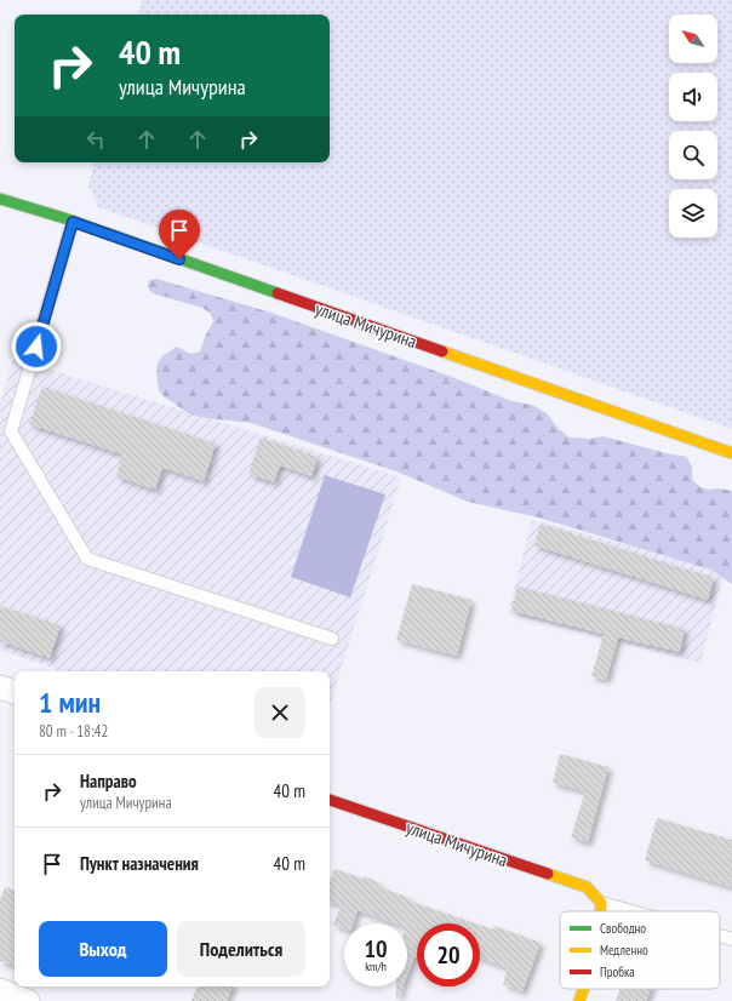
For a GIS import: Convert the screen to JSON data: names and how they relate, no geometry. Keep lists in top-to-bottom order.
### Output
{
  "streets": {
    "street": ["улица Мичурина"]
  },
  "legend": ["Свободно", "Медленно", "Пробка"],
  "north": "top left",
  "page": {
    "turn": ["40 m", "улица Мичурина"],
    "heading": ["1 мин", "80 m · 18:42"],
    "list": [
      {
        "name": "Направо",
        "note": "улица Мичурина",
        "value": "40 m"
      },
      {
        "name": "Пункт назначения",
        "value": "40 m"
      }
    ],
    "buttons": ["Выход", "Поделиться"],
    "speed": "10 km/h",
    "limit": "20"
  }
}
